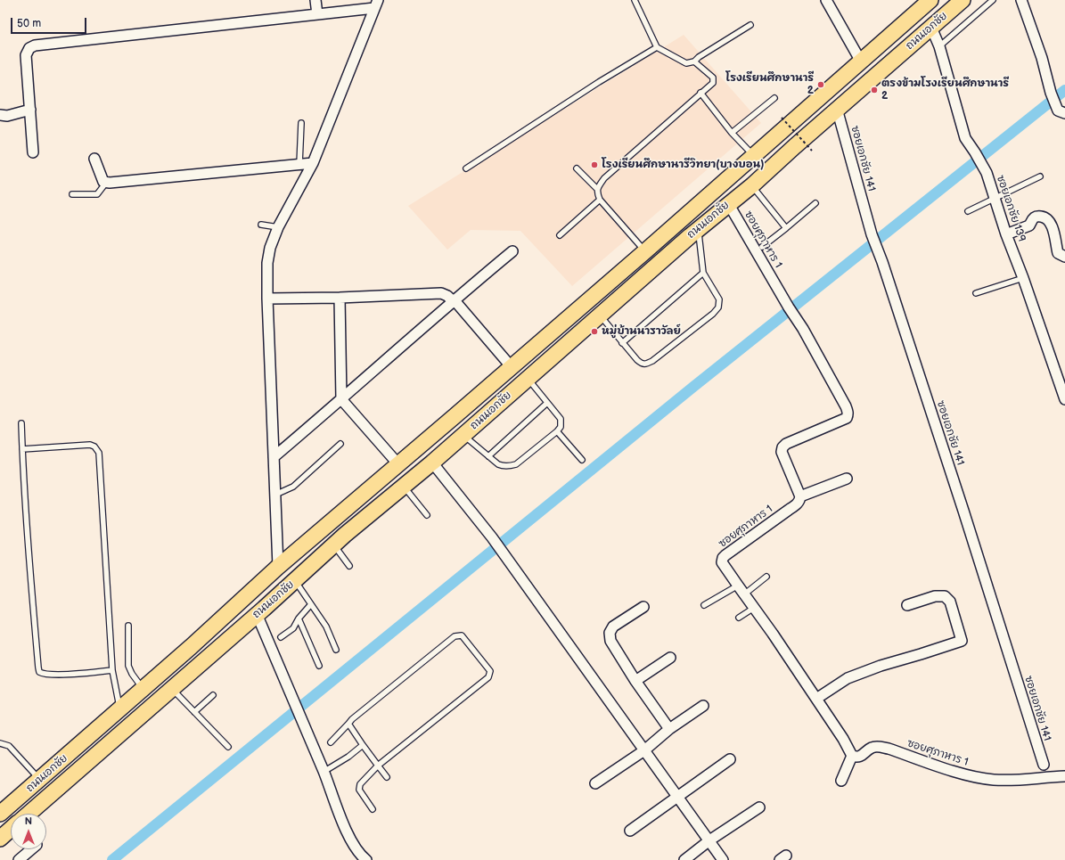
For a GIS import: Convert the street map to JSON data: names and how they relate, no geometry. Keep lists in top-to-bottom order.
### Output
{
  "streets": {
    "main road": ["ถนนเอกชัย"],
    "street": ["ซอยเอกชัย 141", "ซอยเอกชัย 139", "ซอยศุภาหาร 1"]
  },
  "crossings": [
    ["ถนนเอกชัย", "ซอยเอกชัย 141"],
    ["ถนนเอกชัย", "ซอยเอกชัย 139"],
    ["ถนนเอกชัย", "ซอยศุภาหาร 1"]
  ],
  "places": [
    "โรงเรียนศึกษานารี 2",
    "ตรงข้ามโรงเรียนศึกษานารี 2",
    "โรงเรียนศึกษานารีวิทยา(บางบอน)",
    "หมู่บ้านนาราวัลย์"
  ],
  "scale_bar": "50 m",
  "north": "top"
}
